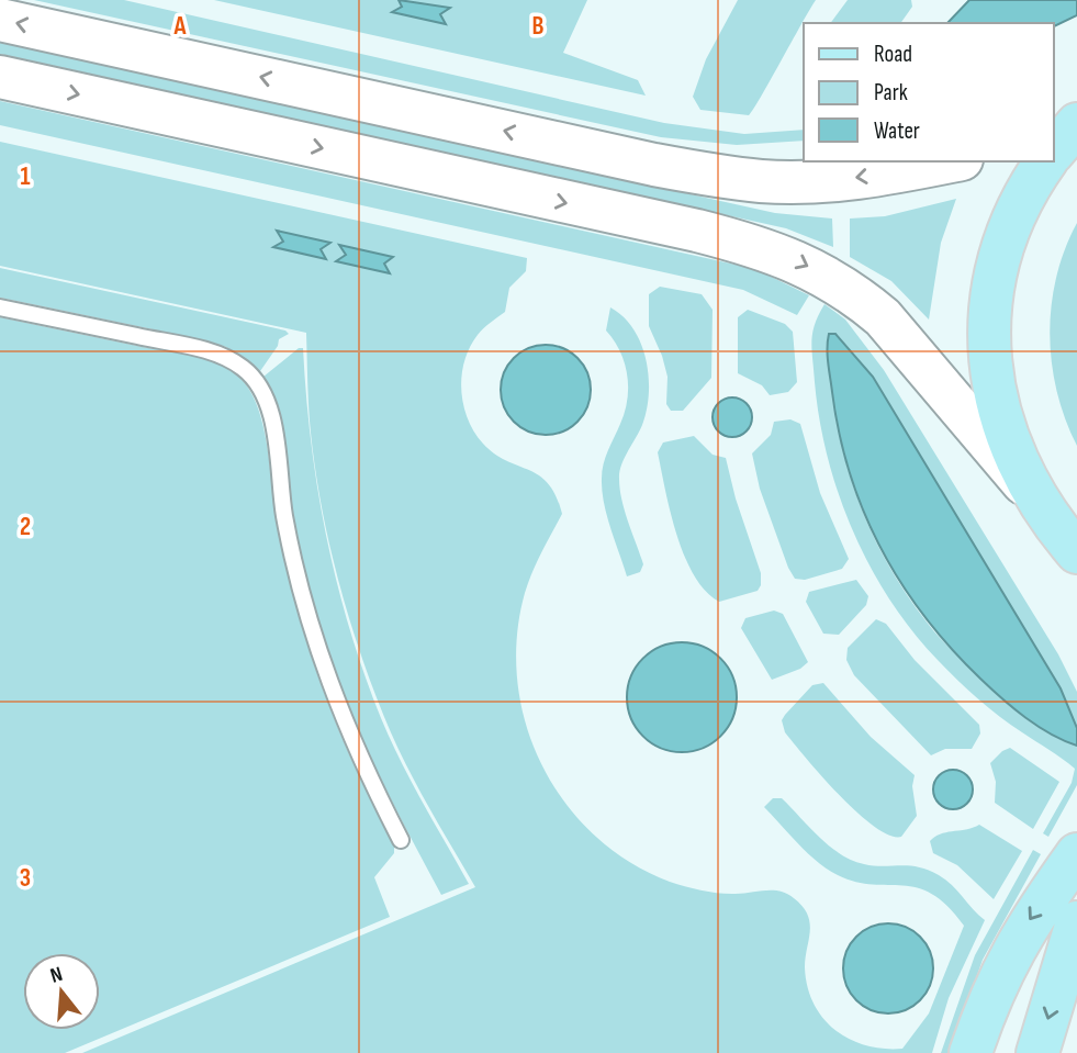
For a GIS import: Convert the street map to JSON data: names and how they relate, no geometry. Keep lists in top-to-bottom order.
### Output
{
  "legend": ["Road", "Park", "Water"],
  "north": "top",
  "grid": {
    "columns": ["A", "B"],
    "rows": ["1", "2", "3"]
  }
}
